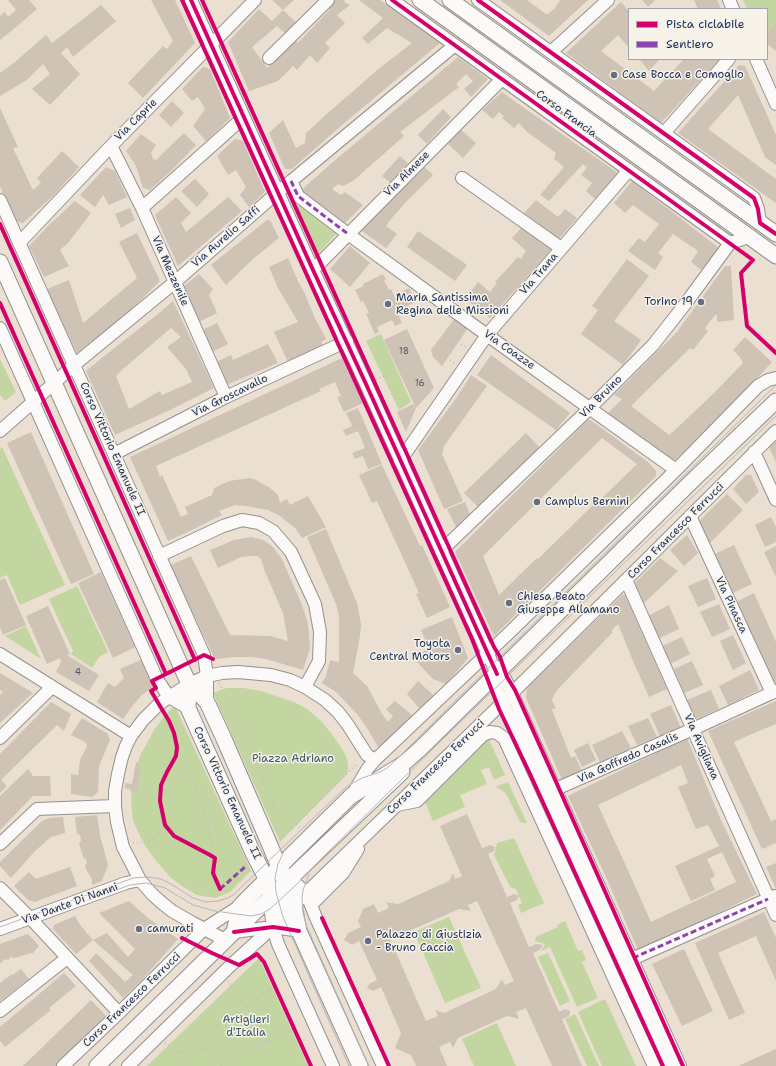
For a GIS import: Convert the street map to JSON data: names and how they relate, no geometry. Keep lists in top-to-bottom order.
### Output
{
  "streets": {
    "main road": ["Corso Francia", "Corso Vittorio Emanuele II", "Corso Francesco Ferrucci"],
    "street": [
      "Via Caprie",
      "Via Almese",
      "Via Aurelio Saffi",
      "Via Mezzenile",
      "Via Trana",
      "Via Coazze",
      "Via Groscavallo",
      "Via Bruino",
      "Via Pinasca",
      "Via Avigliana",
      "Via Goffredo Casalis",
      "Via Dante Di Nanni"
    ]
  },
  "crossings": [
    ["Corso Francia", "Via Almese"],
    ["Corso Francia", "Via Aurelio Saffi"],
    ["Corso Francia", "Via Trana"],
    ["Corso Francia", "Via Bruino"],
    ["Via Caprie", "Via Mezzenile"],
    ["Via Caprie", "Corso Vittorio Emanuele II"],
    ["Via Almese", "Via Coazze"],
    ["Via Aurelio Saffi", "Via Mezzenile"],
    ["Via Aurelio Saffi", "Via Coazze"],
    ["Via Aurelio Saffi", "Corso Vittorio Emanuele II"],
    ["Via Mezzenile", "Via Groscavallo"],
    ["Via Trana", "Via Coazze"],
    ["Via Coazze", "Via Bruino"],
    ["Via Coazze", "Corso Francesco Ferrucci"],
    ["Via Groscavallo", "Corso Vittorio Emanuele II"],
    ["Corso Vittorio Emanuele II", "Corso Francesco Ferrucci"],
    ["Corso Francesco Ferrucci", "Via Pinasca"],
    ["Corso Francesco Ferrucci", "Via Avigliana"],
    ["Via Pinasca", "Via Goffredo Casalis"],
    ["Via Avigliana", "Via Goffredo Casalis"]
  ],
  "parks": ["Piazza Adriano", "Artiglieri d'Italia"],
  "places": [
    "Case Bocca e Comoglio",
    "Torino 19",
    "Maria Santissima Regina delle Missioni",
    "Camplus Bernini",
    "Chiesa Beato Giuseppe Allamano",
    "Toyota Central Motors",
    "camurati",
    "Palazzo di Giustizia - Bruno Caccia"
  ],
  "house_numbers": ["18", "16", "4"],
  "legend": ["Pista ciclabile", "Sentiero"]
}
